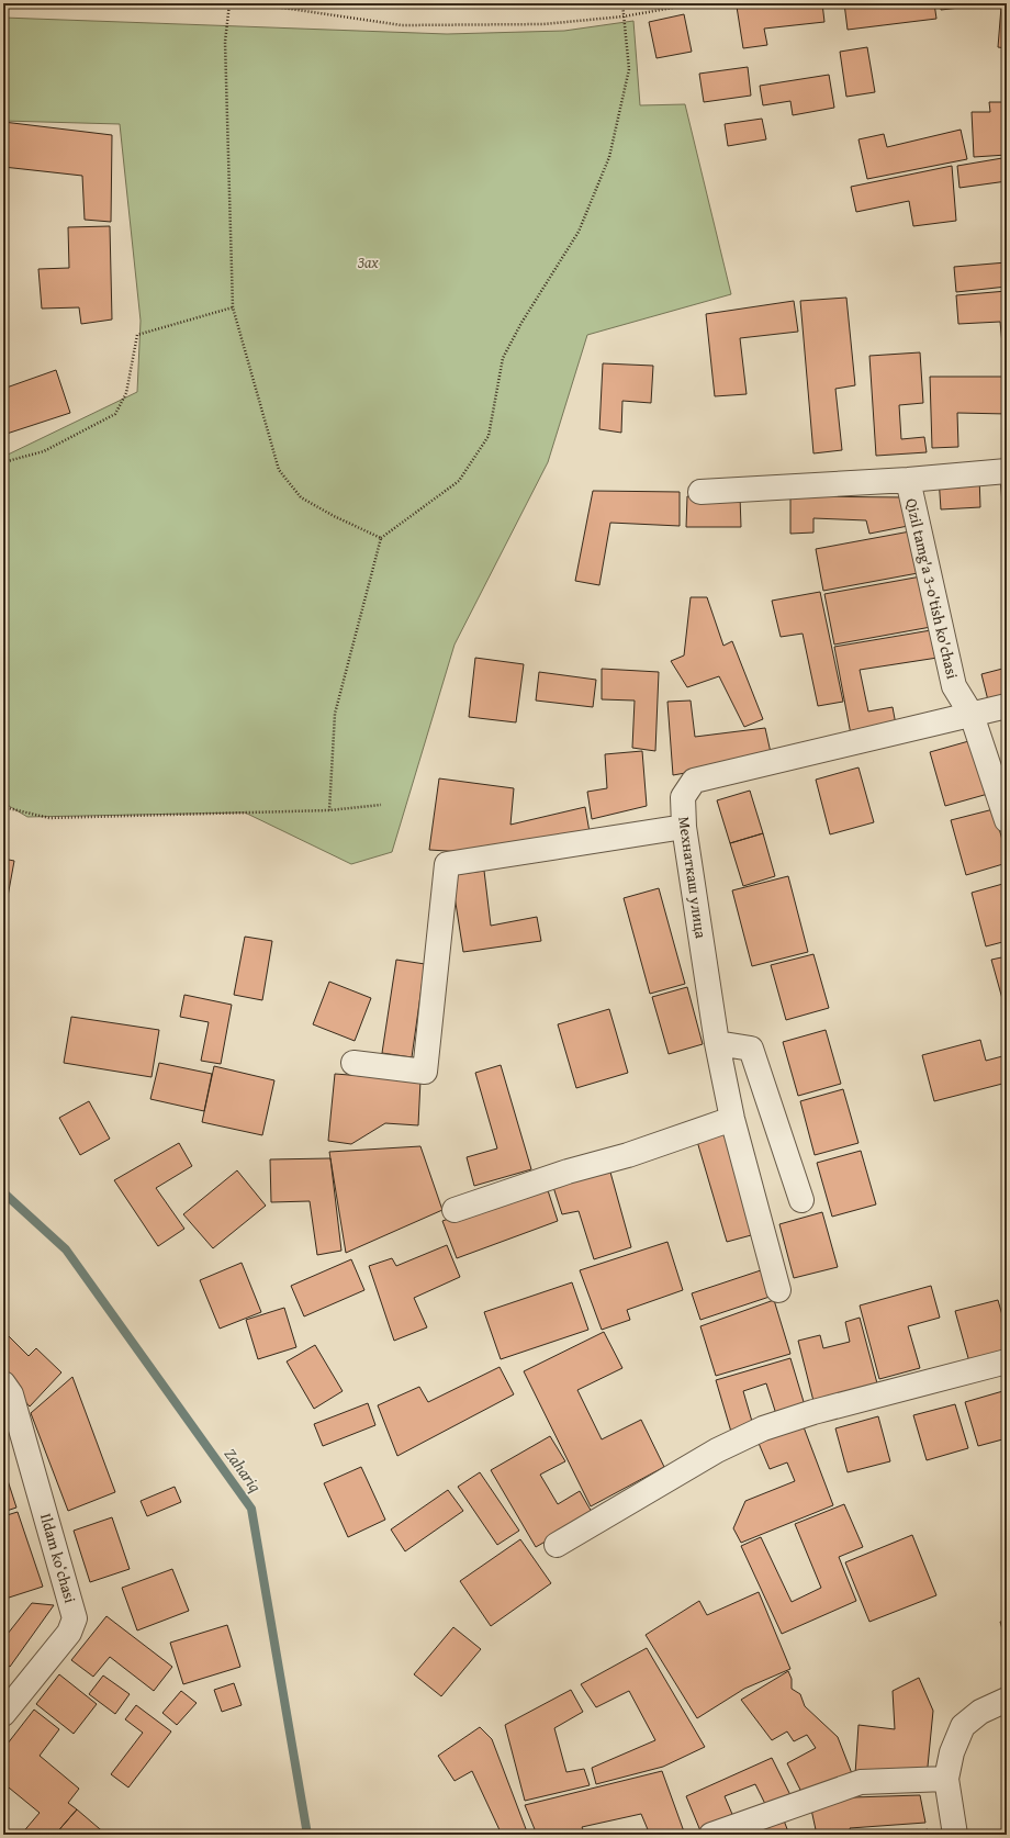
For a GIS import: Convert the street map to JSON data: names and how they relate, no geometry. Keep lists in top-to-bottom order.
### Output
{
  "streets": {
    "street": ["Qizil tamg'a 3-o'tish ko'chasi", "Мехнаткаш улица", "Ildam koʻchasi"]
  },
  "crossings": [
    ["Qizil tamg'a 3-o'tish ko'chasi", "Мехнаткаш улица"]
  ],
  "water": ["Zahariq"],
  "parks": ["Зах"]
}
